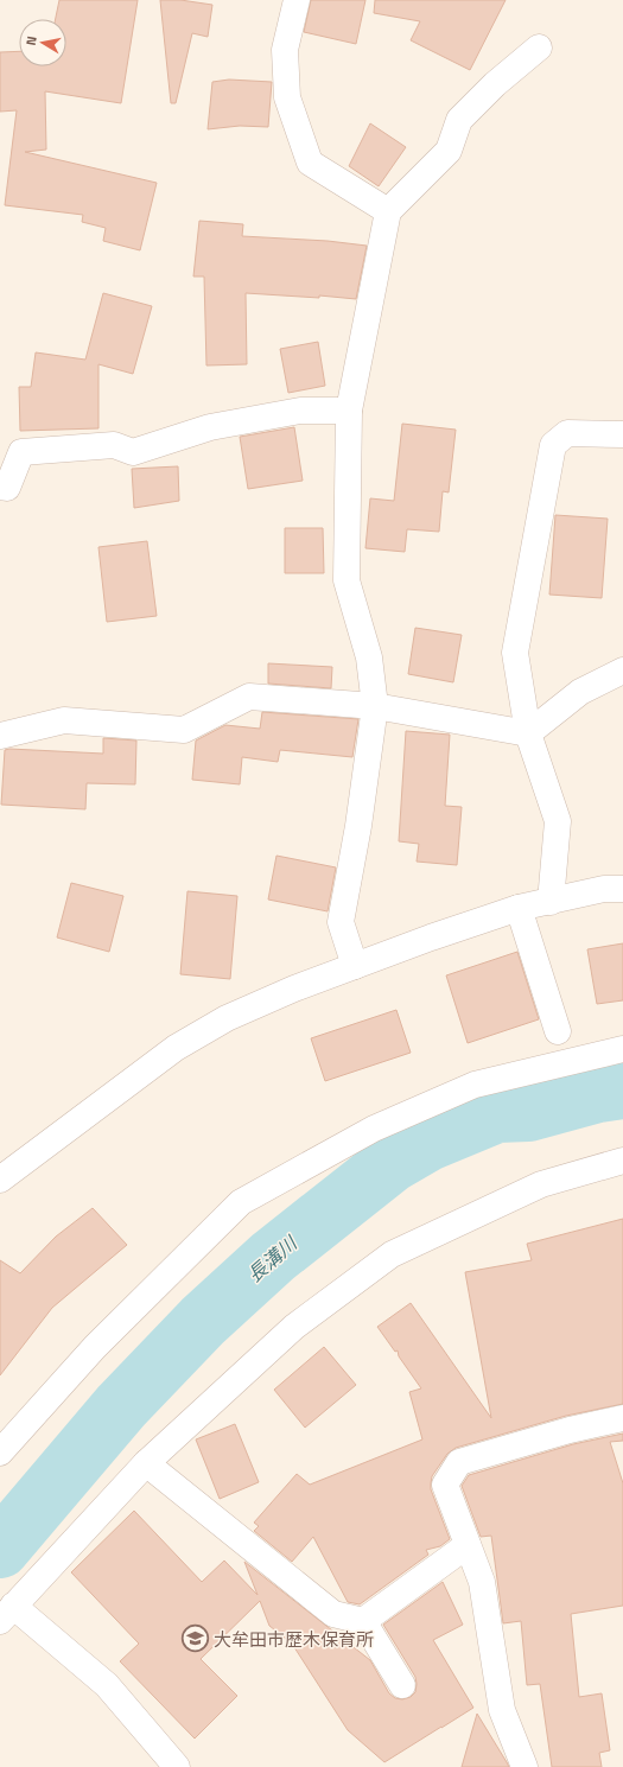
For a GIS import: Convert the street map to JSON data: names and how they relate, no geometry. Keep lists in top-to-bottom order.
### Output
{
  "water": ["長溝川"],
  "places": {
    "school or university": ["大牟田市歴木保育所"]
  },
  "north": "left"
}
